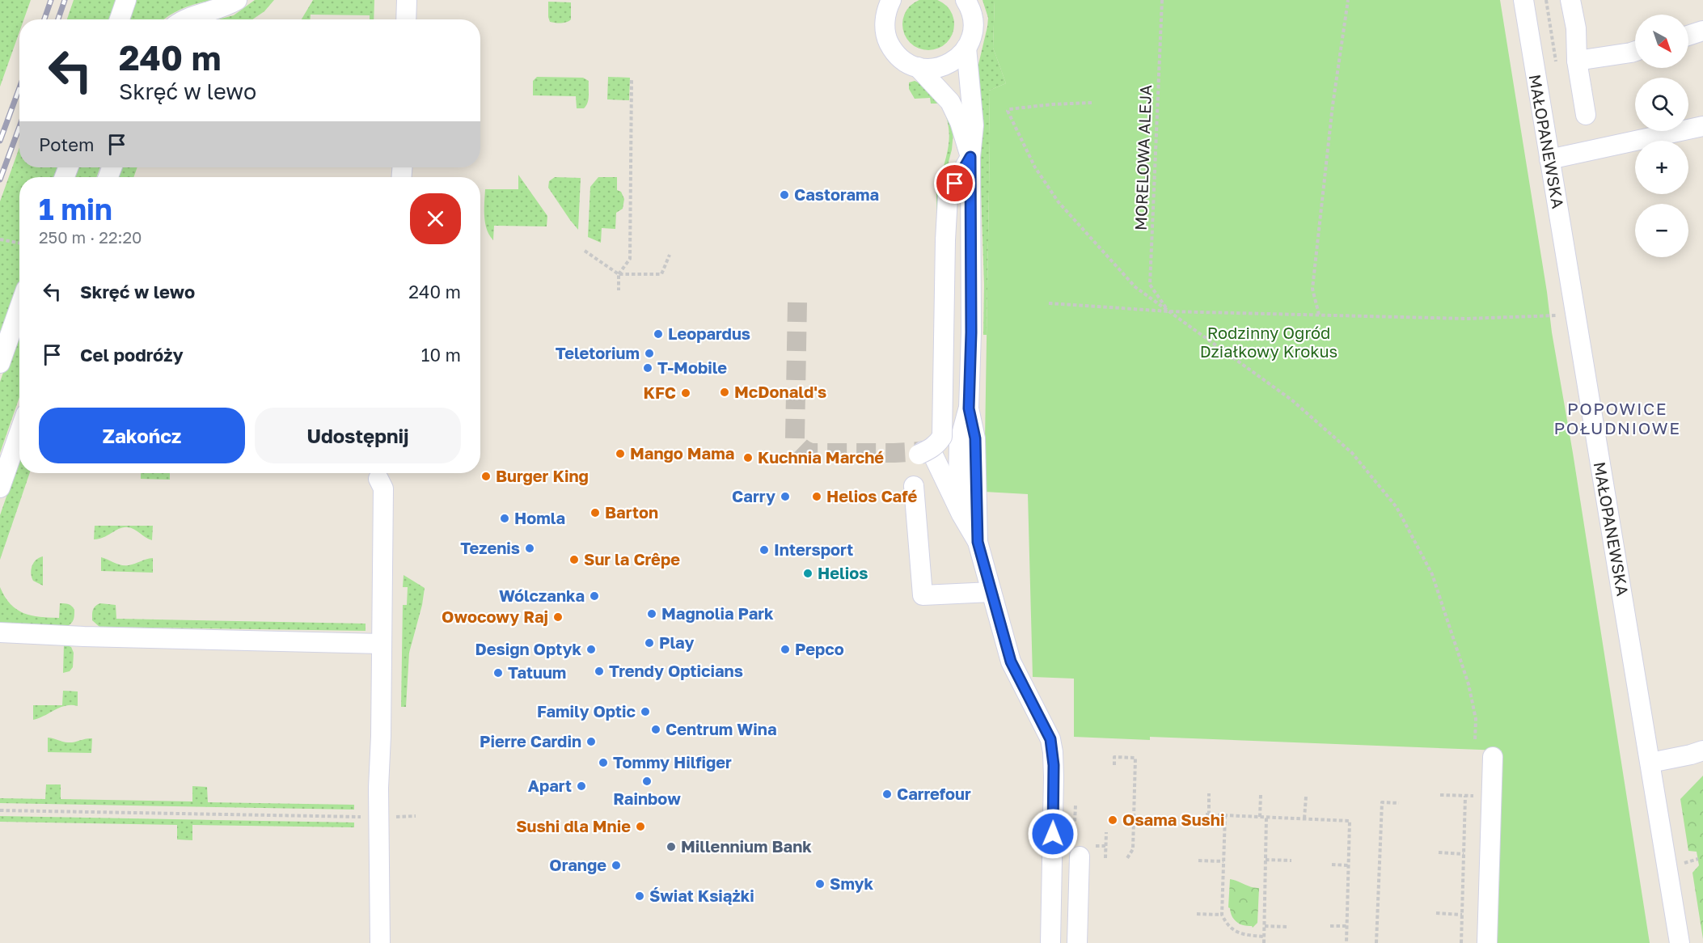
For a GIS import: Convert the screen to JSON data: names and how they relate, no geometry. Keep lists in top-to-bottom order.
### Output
{
  "streets": {
    "street": ["MAŁOPANEWSKA"],
    "path": ["MORELOWA ALEJA"]
  },
  "districts": ["POPOWICE POŁUDNIOWE"],
  "parks": ["Rodzinny Ogród Działkowy Krokus"],
  "places": [
    "Castorama",
    "Leopardus",
    "Teletorium",
    "T-Mobile",
    "McDonald's",
    "KFC",
    "Mango Mama",
    "Kuchnia Marché",
    "Burger King",
    "Carry",
    "Helios Café",
    "Barton",
    "Homla",
    "Tezenis",
    "Intersport",
    "Sur la Crêpe",
    "Helios",
    "Wólczanka",
    "Magnolia Park",
    "Owocowy Raj",
    "Play",
    "Design Optyk",
    "Pepco",
    "Trendy Opticians",
    "Tatuum",
    "Family Optic",
    "Centrum Wina",
    "Pierre Cardin",
    "Tommy Hilfiger",
    "Rainbow",
    "Apart",
    "Carrefour",
    "Osama Sushi",
    "Sushi dla Mnie",
    "Millennium Bank",
    "Orange",
    "Smyk",
    "Świat Książki"
  ],
  "north": "bottom right",
  "page": {
    "map_buttons": ["+", "−"],
    "turn": ["240 m", "Skręć w lewo"],
    "then": "Potem",
    "heading": ["1 min", "250 m · 22:20"],
    "list": [
      {
        "name": "Skręć w lewo",
        "value": "240 m"
      },
      {
        "name": "Cel podróży",
        "value": "10 m"
      }
    ],
    "buttons": ["Zakończ", "Udostępnij"]
  }
}
